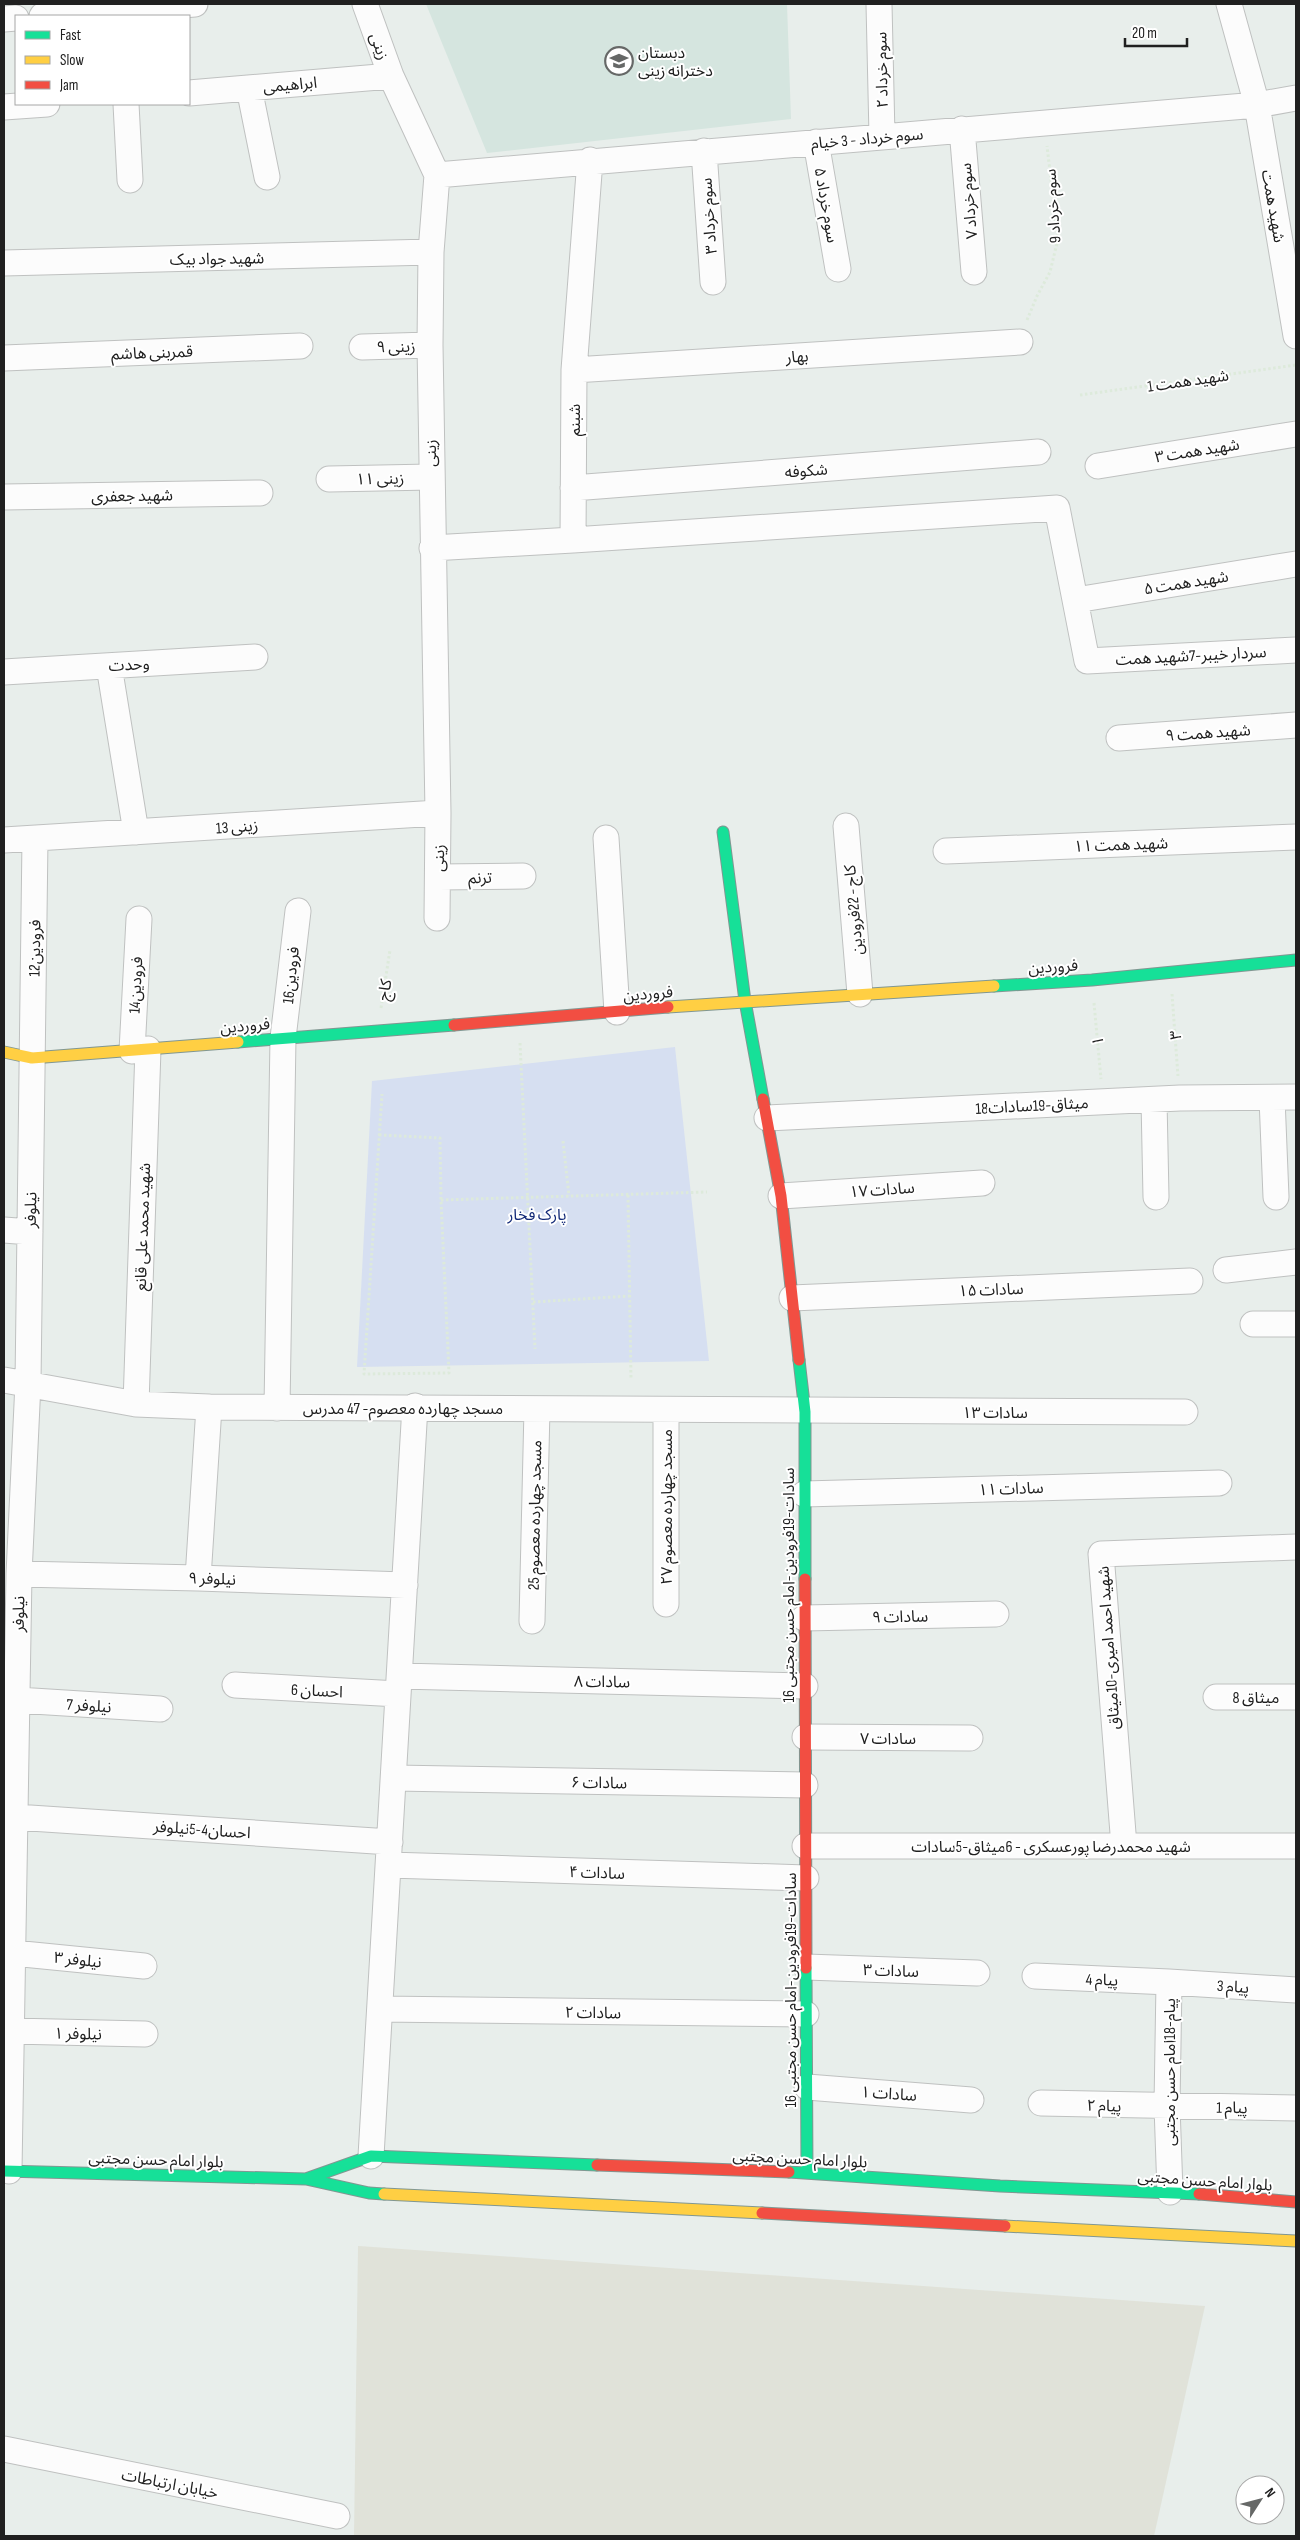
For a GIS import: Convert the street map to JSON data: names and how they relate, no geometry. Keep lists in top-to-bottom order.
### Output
{
  "streets": {
    "street": [
      "زینی",
      "سوم خرداد ۲",
      "ابراهیمی",
      "سوم خرداد - 3 خیام",
      "سوم خرداد ۷",
      "سوم خرداد ۵",
      "شهید همت",
      "سوم خرداد ۳",
      "شهید جواد بیک",
      "زینی ۹",
      "قمربنی هاشم",
      "بهار",
      "شبنم",
      "شهید همت ۳",
      "شکوفه",
      "زینی ۱۱",
      "شهید جعفری",
      "شهید همت ۵",
      "سردار خیبر-7شهید همت",
      "وحدت",
      "شهید همت ۹",
      "زینی 13",
      "شهید همت ۱۱",
      "ترنم",
      "کاج - 22فرودین",
      "12فرودین",
      "فروردین",
      "16فرودین",
      "14فرودین",
      "18میثاق-19سادات",
      "سادات ۱۷",
      "نیلوفر",
      "شهید محمد علی قانع",
      "سادات ۱۵",
      "مسجد چهارده معصوم- 47 مدرس",
      "سادات ۱۳",
      "سادات ۱۱",
      "مسجد چهارده معصوم ۲۷",
      "مسجد چهارده معصوم 25",
      "نیلوفر ۹",
      "سادات-19فرودین-امام حسن مجتبی 16",
      "سادات ۹",
      "شهید احمد امیری-10میثاق",
      "سادات ۸",
      "احسان 6",
      "میثاق 8",
      "نیلوفر 7",
      "سادات ۷",
      "سادات ۶",
      "احسان4-5نیلوفر",
      "شهید محمدرضا پورعسکری - 6میثاق-5سادات",
      "سادات ۴",
      "نیلوفر ۳",
      "سادات ۳",
      "پیام 4",
      "پیام 3",
      "سادات ۲",
      "نیلوفر ۱",
      "پیام-18امام حسن مجتبی",
      "سادات ‍‍۱",
      "پیام ۲",
      "پیام 1",
      "بلوار امام حسن مجتبی",
      "خیابان ارتباطات"
    ],
    "path": [
      "سوم خرداد 9",
      "شهید همت 1",
      "کاج",
      "۳",
      "۱"
    ]
  },
  "crossings": [
    ["زینی", "ابراهیمی"],
    ["زینی", "سوم خرداد - 3 خیام"],
    ["زینی", "شهید جواد بیک"],
    ["زینی", "زینی ۹"],
    ["زینی", "زینی ۱۱"],
    ["زینی", "زینی 13"],
    ["زینی", "ترنم"],
    ["سوم خرداد ۲", "سوم خرداد - 3 خیام"],
    ["سوم خرداد - 3 خیام", "سوم خرداد ۷"],
    ["سوم خرداد - 3 خیام", "سوم خرداد ۵"],
    ["سوم خرداد - 3 خیام", "سوم خرداد 9"],
    ["سوم خرداد - 3 خیام", "شهید همت"],
    ["سوم خرداد - 3 خیام", "سوم خرداد ۳"],
    ["سوم خرداد - 3 خیام", "شبنم"],
    ["سوم خرداد 9", "بهار"],
    ["بهار", "شبنم"],
    ["شبنم", "شکوفه"],
    ["شهید همت ۵", "سردار خیبر-7شهید همت"],
    ["زینی 13", "12فرودین"],
    ["کاج - 22فرودین", "فروردین"],
    ["12فرودین", "فروردین"],
    ["12فرودین", "نیلوفر"],
    ["فروردین", "16فرودین"],
    ["فروردین", "14فرودین"],
    ["فروردین", "کاج"],
    ["فروردین", "۳"],
    ["فروردین", "۱"],
    ["فروردین", "نیلوفر"],
    ["فروردین", "شهید محمد علی قانع"],
    ["فروردین", "سادات-19فرودین-امام حسن مجتبی 16"],
    ["16فرودین", "مسجد چهارده معصوم- 47 مدرس"],
    ["14فرودین", "شهید محمد علی قانع"],
    ["۳", "18میثاق-19سادات"],
    ["۱", "18میثاق-19سادات"],
    ["18میثاق-19سادات", "سادات-19فرودین-امام حسن مجتبی 16"],
    ["سادات ۱۷", "سادات-19فرودین-امام حسن مجتبی 16"],
    ["نیلوفر", "مسجد چهارده معصوم- 47 مدرس"],
    ["نیلوفر", "نیلوفر ۹"],
    ["نیلوفر", "نیلوفر 7"],
    ["نیلوفر", "احسان4-5نیلوفر"],
    ["نیلوفر", "نیلوفر ۳"],
    ["نیلوفر", "نیلوفر ۱"],
    ["نیلوفر", "بلوار امام حسن مجتبی"],
    ["شهید محمد علی قانع", "مسجد چهارده معصوم- 47 مدرس"],
    ["سادات ۱۵", "سادات-19فرودین-امام حسن مجتبی 16"],
    ["مسجد چهارده معصوم- 47 مدرس", "سادات ۱۳"],
    ["مسجد چهارده معصوم- 47 مدرس", "مسجد چهارده معصوم ۲۷"],
    ["مسجد چهارده معصوم- 47 مدرس", "مسجد چهارده معصوم 25"],
    ["مسجد چهارده معصوم- 47 مدرس", "سادات-19فرودین-امام حسن مجتبی 16"],
    ["سادات ۱۳", "سادات-19فرودین-امام حسن مجتبی 16"],
    ["سادات ۱۱", "سادات-19فرودین-امام حسن مجتبی 16"],
    ["سادات-19فرودین-امام حسن مجتبی 16", "سادات ۹"],
    ["سادات-19فرودین-امام حسن مجتبی 16", "سادات ۸"],
    ["سادات-19فرودین-امام حسن مجتبی 16", "سادات ۷"],
    ["سادات-19فرودین-امام حسن مجتبی 16", "سادات ۶"],
    ["سادات-19فرودین-امام حسن مجتبی 16", "شهید محمدرضا پورعسکری - 6میثاق-5سادات"],
    ["سادات-19فرودین-امام حسن مجتبی 16", "سادات ۴"],
    ["سادات-19فرودین-امام حسن مجتبی 16", "سادات ۳"],
    ["سادات-19فرودین-امام حسن مجتبی 16", "سادات ۲"],
    ["سادات-19فرودین-امام حسن مجتبی 16", "سادات ‍‍۱"],
    ["سادات-19فرودین-امام حسن مجتبی 16", "بلوار امام حسن مجتبی"],
    ["شهید احمد امیری-10میثاق", "شهید محمدرضا پورعسکری - 6میثاق-5سادات"],
    ["سادات ۸", "احسان 6"],
    ["احسان4-5نیلوفر", "سادات ۴"],
    ["پیام 4", "پیام 3"],
    ["پیام 4", "پیام-18امام حسن مجتبی"],
    ["پیام 3", "پیام-18امام حسن مجتبی"],
    ["پیام-18امام حسن مجتبی", "پیام ۲"],
    ["پیام-18امام حسن مجتبی", "پیام 1"],
    ["پیام-18امام حسن مجتبی", "بلوار امام حسن مجتبی"],
    ["پیام ۲", "پیام 1"]
  ],
  "parks": ["پارک فخار"],
  "places": {
    "school or university": ["دبستان دخترانه زینی"]
  },
  "legend": ["Fast", "Slow", "Jam"],
  "scale_bar": "20 m",
  "north": "top right"
}
